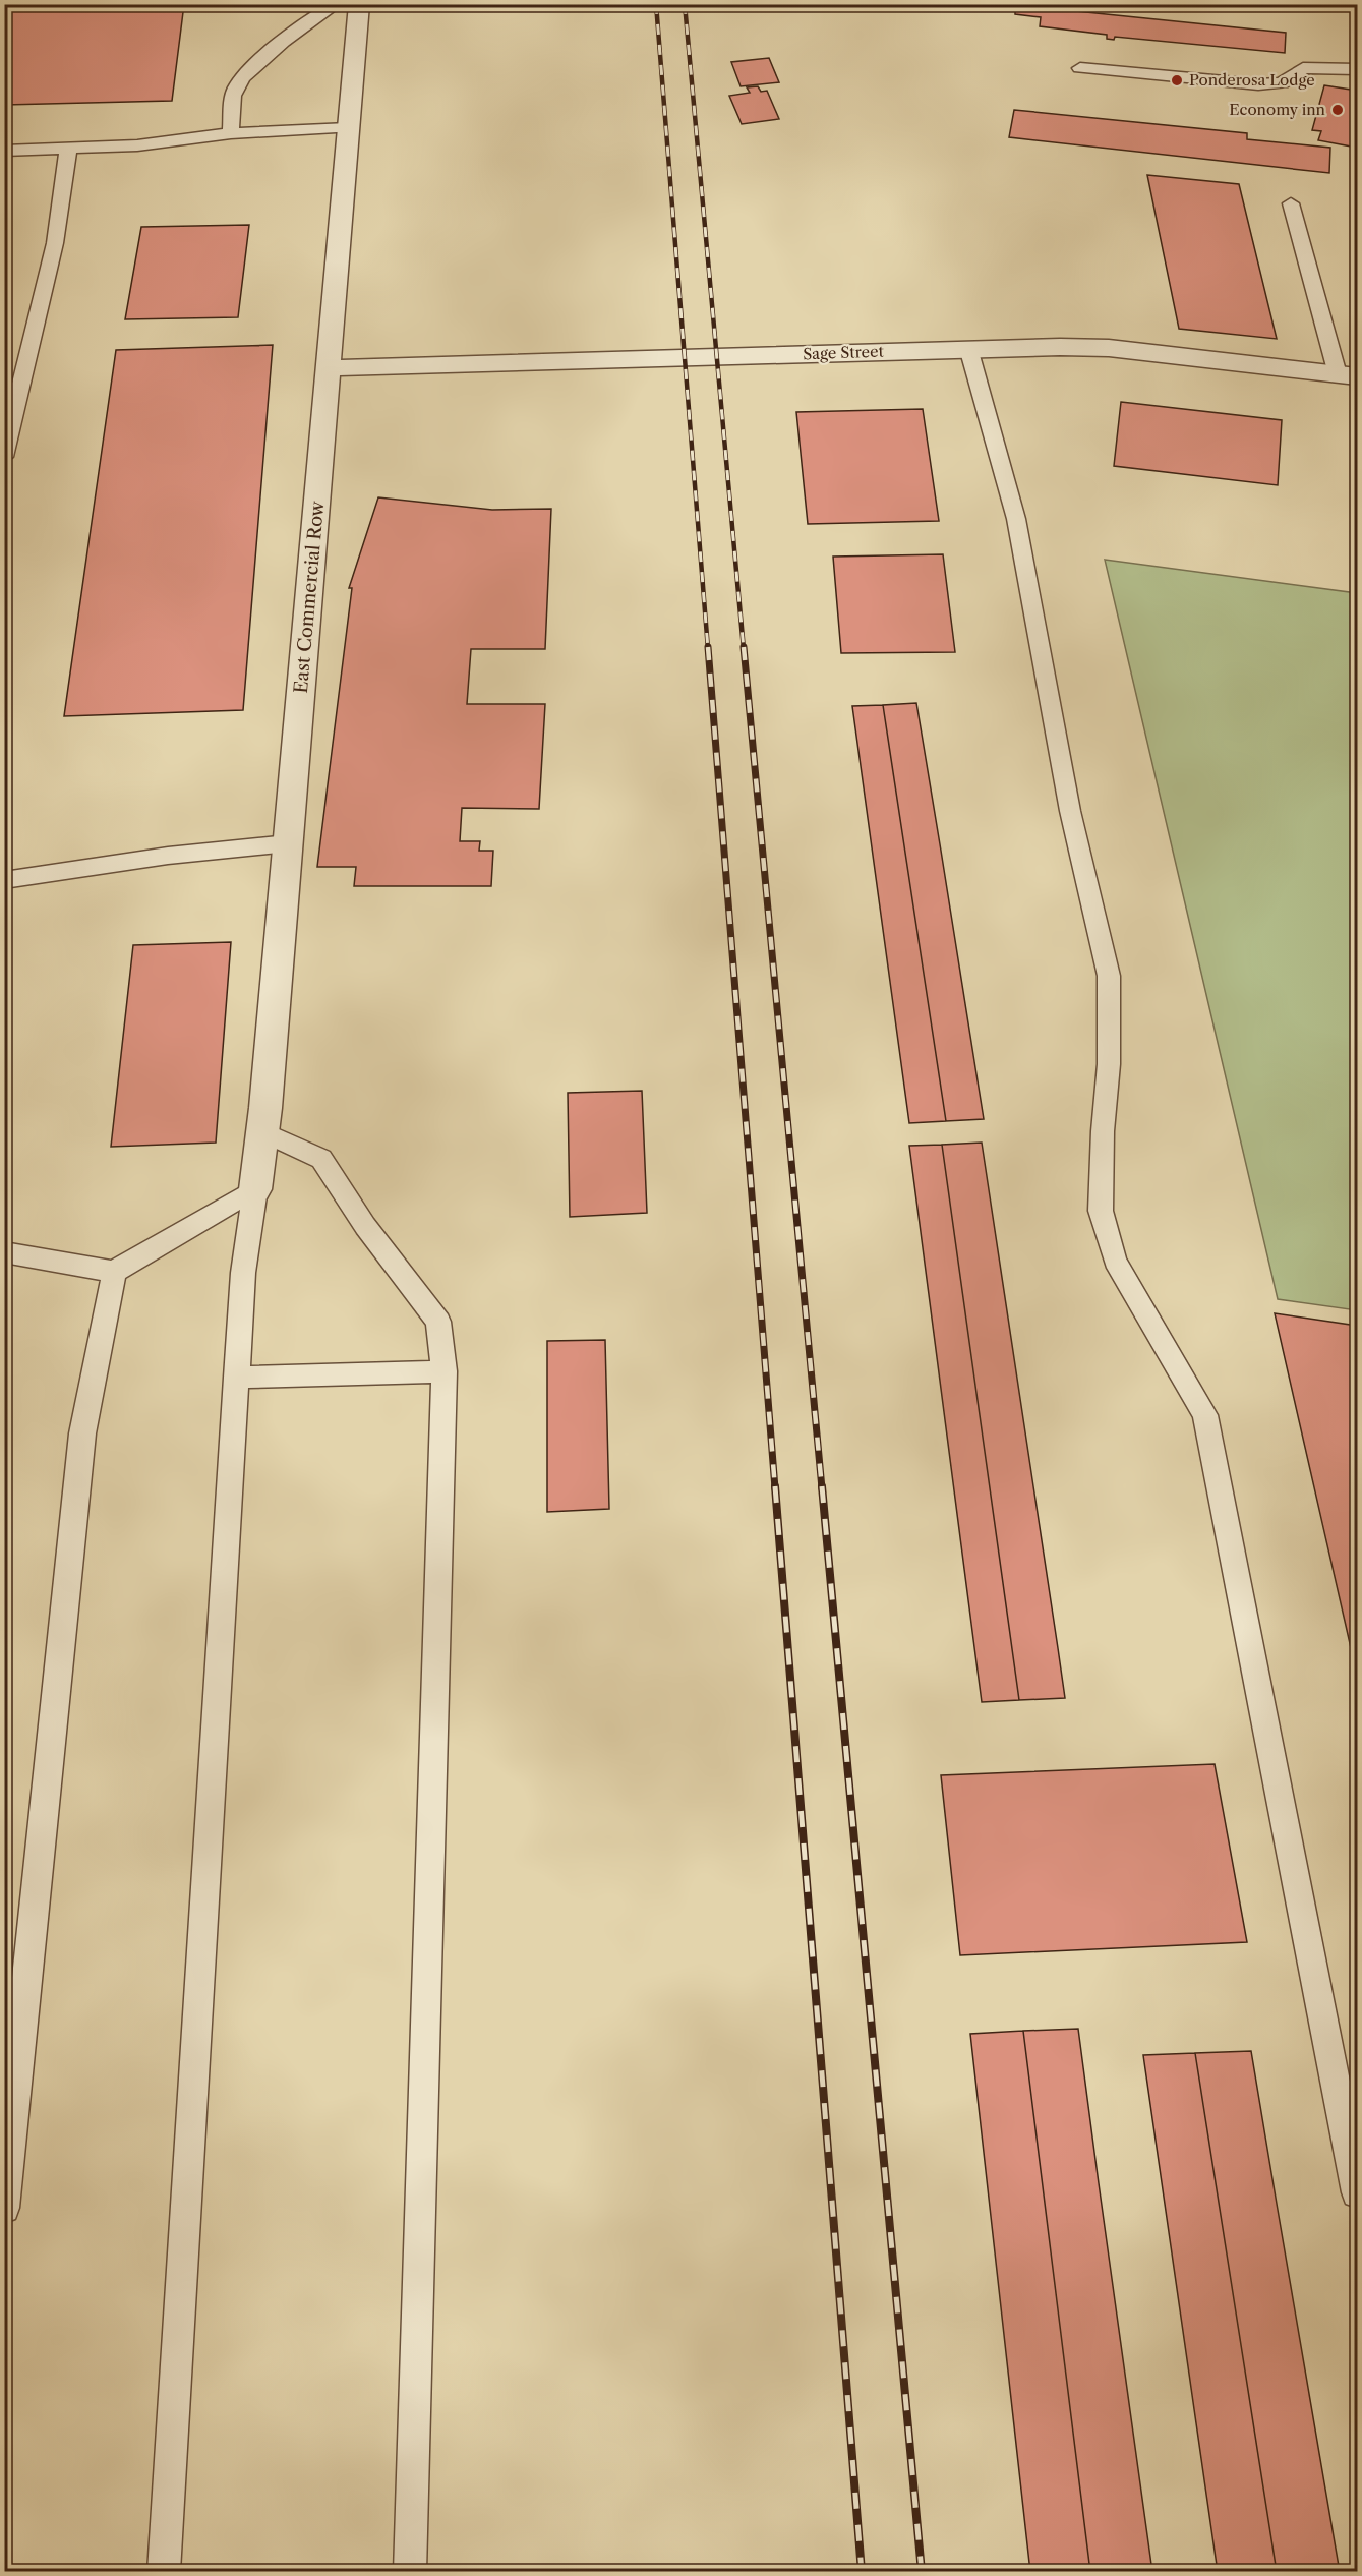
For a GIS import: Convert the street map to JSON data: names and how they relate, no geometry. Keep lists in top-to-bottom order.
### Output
{
  "streets": {
    "street": ["Sage Street", "East Commercial Row"]
  },
  "crossings": [
    ["Sage Street", "East Commercial Row"]
  ],
  "places": ["Ponderosa Lodge", "Economy inn"]
}
